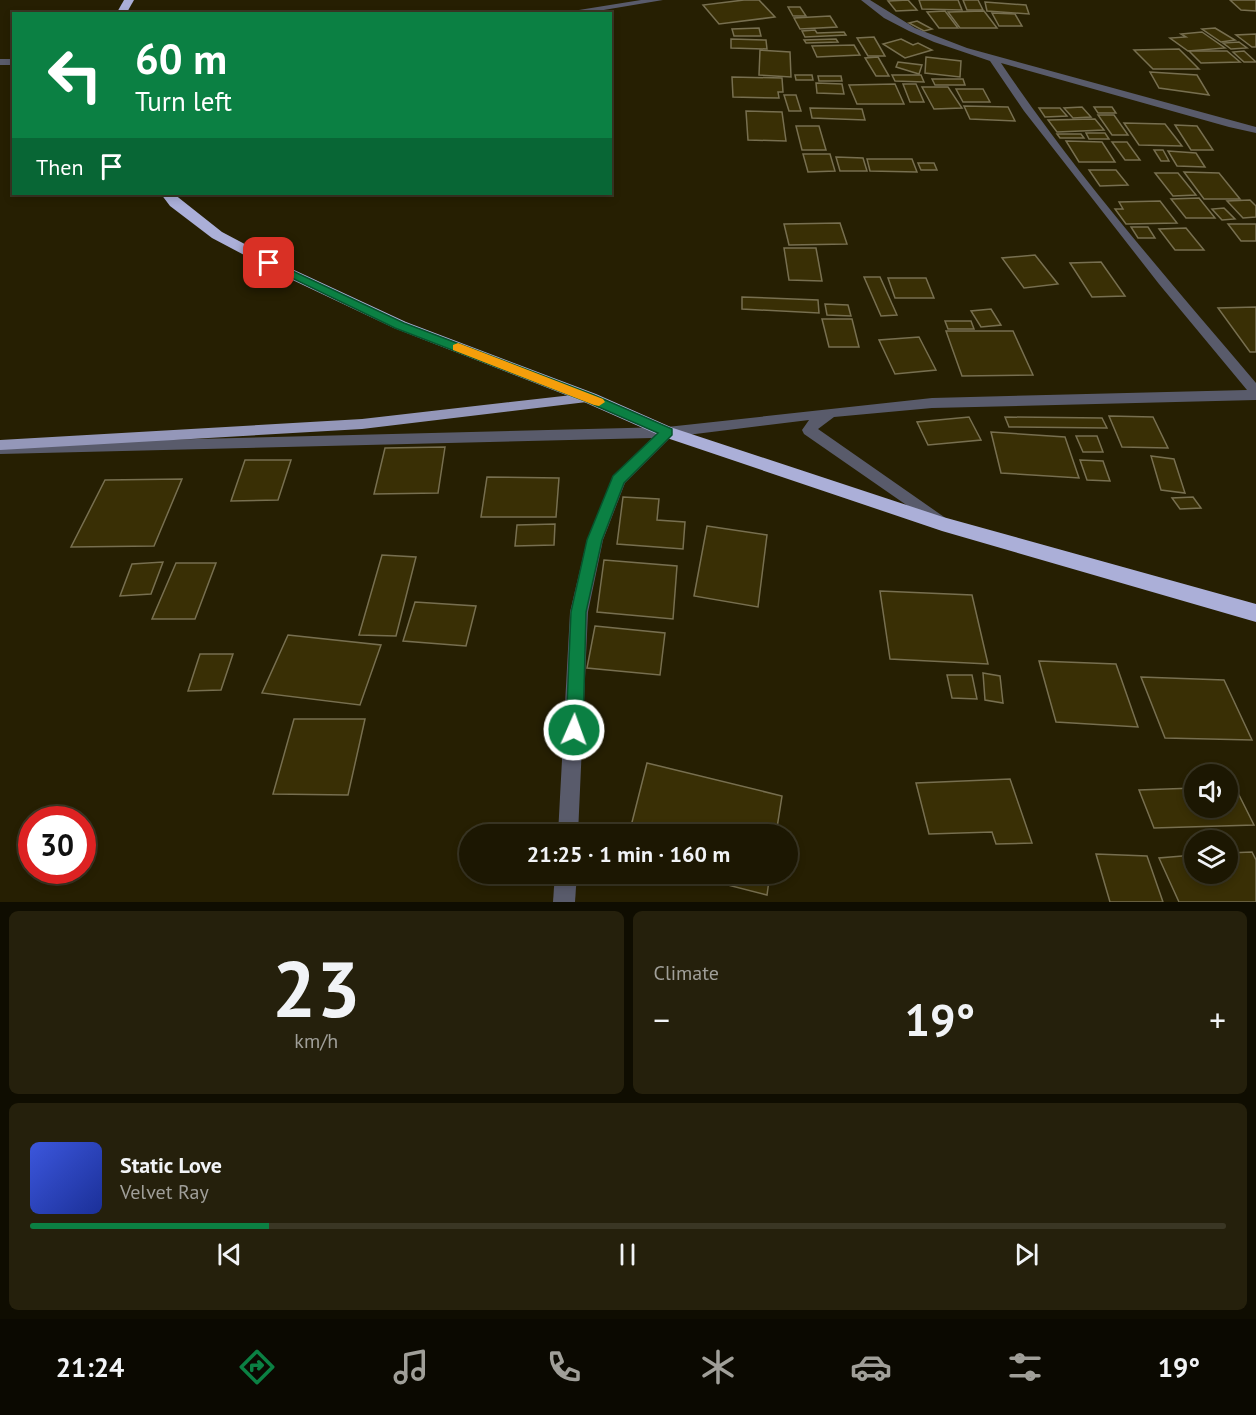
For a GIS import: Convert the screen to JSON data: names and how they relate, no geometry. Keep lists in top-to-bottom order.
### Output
{
  "page": {
    "turn": ["60 m", "Turn left"],
    "then": "Then",
    "limit": "30",
    "trip": "21:25 · 1 min · 160 m",
    "tile": [
      ["23", "km/h"],
      "Climate"
    ],
    "heat": ["−", "19°", "+"],
    "song": ["Static Love", "Velvet Ray"],
    "tabs": ["21:24", "19°"]
  }
}
